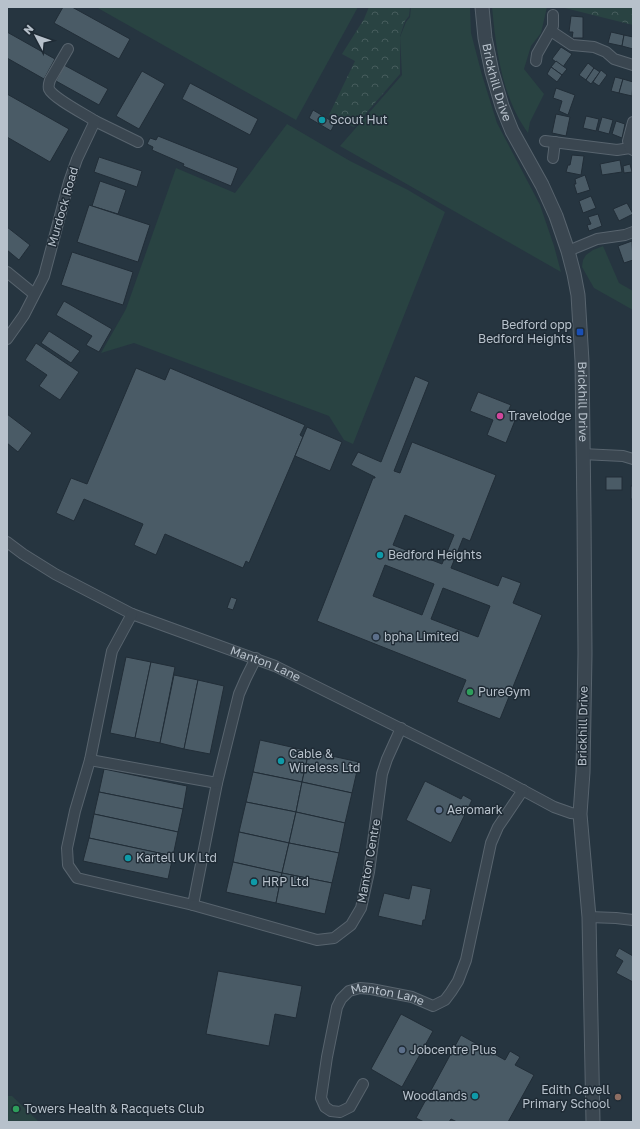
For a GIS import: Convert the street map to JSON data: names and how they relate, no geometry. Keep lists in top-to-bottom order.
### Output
{
  "streets": {
    "street": [
      "Brickhill Drive",
      "Murdock Road",
      "Manton Lane",
      "Manton Centre"
    ]
  },
  "crossings": [
    ["Brickhill Drive", "Manton Lane"],
    ["Manton Lane", "Manton Centre"]
  ],
  "places": {
    "other": [
      "Scout Hut",
      "Travelodge",
      "Bedford Heights",
      "bpha Limited",
      "PureGym",
      "Cable & Wireless Ltd",
      "Aeromark",
      "Kartell UK Ltd",
      "HRP Ltd",
      "Jobcentre Plus",
      "Woodlands",
      "Edith Cavell Primary School",
      "Towers Health & Racquets Club"
    ],
    "transit": ["Bedford opp Bedford Heights"]
  },
  "north": "top left"
}
